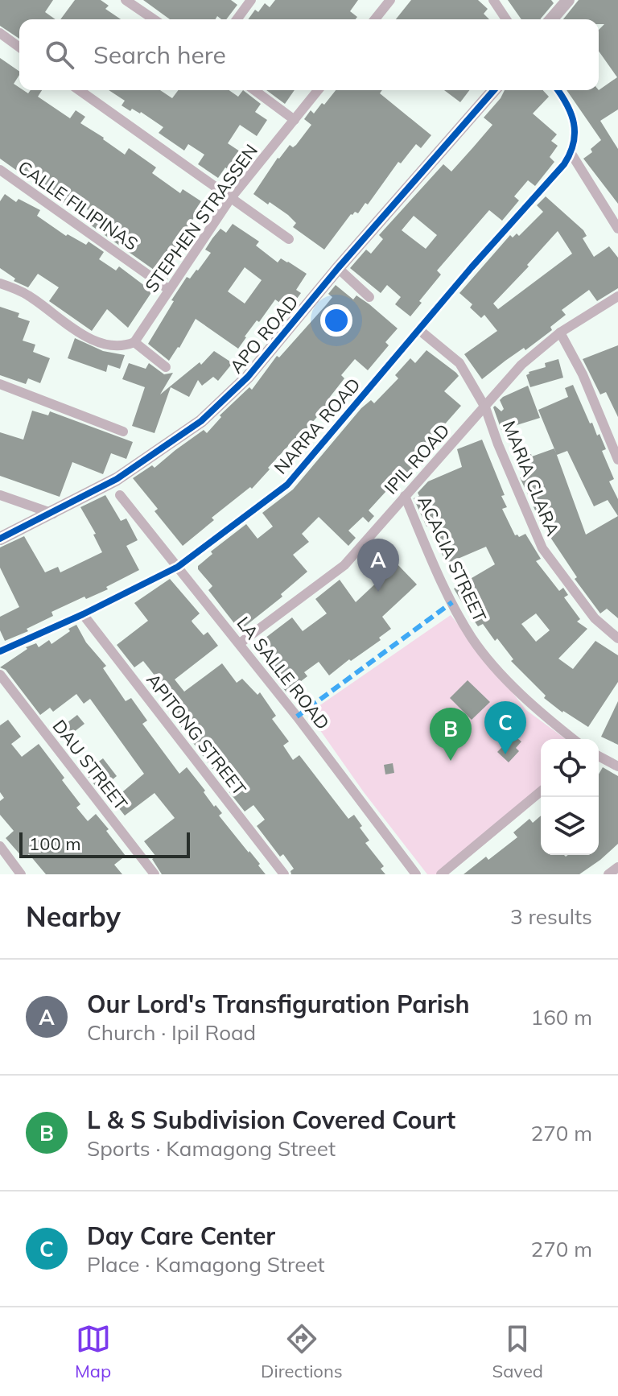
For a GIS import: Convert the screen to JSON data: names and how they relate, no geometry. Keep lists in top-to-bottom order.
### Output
{
  "streets": {
    "street": [
      "CALLE FILIPINAS",
      "STEPHEN STRASSEN",
      "APO ROAD",
      "NARRA ROAD",
      "IPIL ROAD",
      "MARIA CLARA",
      "ACACIA STREET",
      "LA SALLE ROAD",
      "APITONG STREET",
      "DAU STREET"
    ]
  },
  "crossings": [
    ["CALLE FILIPINAS", "STEPHEN STRASSEN"],
    ["NARRA ROAD", "MARIA CLARA"],
    ["NARRA ROAD", "LA SALLE ROAD"],
    ["NARRA ROAD", "APITONG STREET"],
    ["IPIL ROAD", "MARIA CLARA"],
    ["IPIL ROAD", "ACACIA STREET"],
    ["IPIL ROAD", "LA SALLE ROAD"]
  ],
  "scale_bar": "100 m",
  "page": {
    "search": "Search here",
    "pins": ["A", "C", "B"],
    "scale": "100 m",
    "heading": ["Nearby", "3 results"],
    "list": [
      {
        "mark": "A",
        "name": "Our Lord's Transfiguration Parish",
        "note": "Church · Ipil Road",
        "value": "160 m"
      },
      {
        "mark": "B",
        "name": "L & S Subdivision Covered Court",
        "note": "Sports · Kamagong Street",
        "value": "270 m"
      },
      {
        "mark": "C",
        "name": "Day Care Center",
        "note": "Place · Kamagong Street",
        "value": "270 m"
      }
    ],
    "nav": ["Map", "Directions", "Saved"]
  }
}
